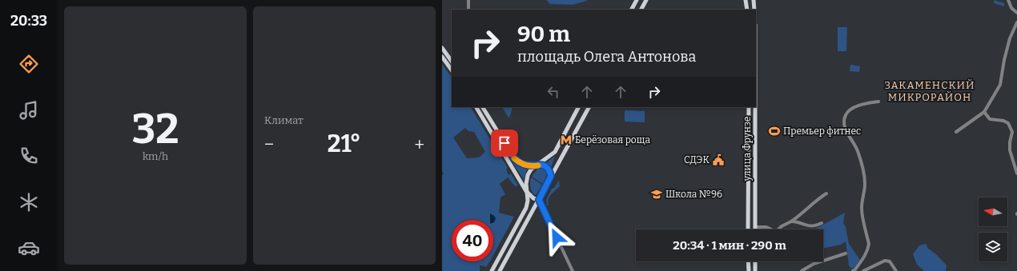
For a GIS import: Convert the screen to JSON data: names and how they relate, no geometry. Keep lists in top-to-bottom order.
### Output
{
  "streets": {
    "main road": ["улица Фрунзе"]
  },
  "districts": ["ЗАКАМЕНСКИЙ МИКРОРАЙОН"],
  "places": {
    "sports": ["Премьер фитнес"],
    "metro station": ["Берёзовая роща"],
    "public building": ["СДЭК"],
    "school or university": ["Школа №96"]
  },
  "north": "left",
  "page": {
    "tabs": "20:33",
    "tile": [
      ["32", "km/h"],
      "Климат"
    ],
    "turn": ["90 m", "площадь Олега Антонова"],
    "heat": ["−", "21°", "+"],
    "limit": "40",
    "trip": "20:34 · 1 мин · 290 m"
  }
}
